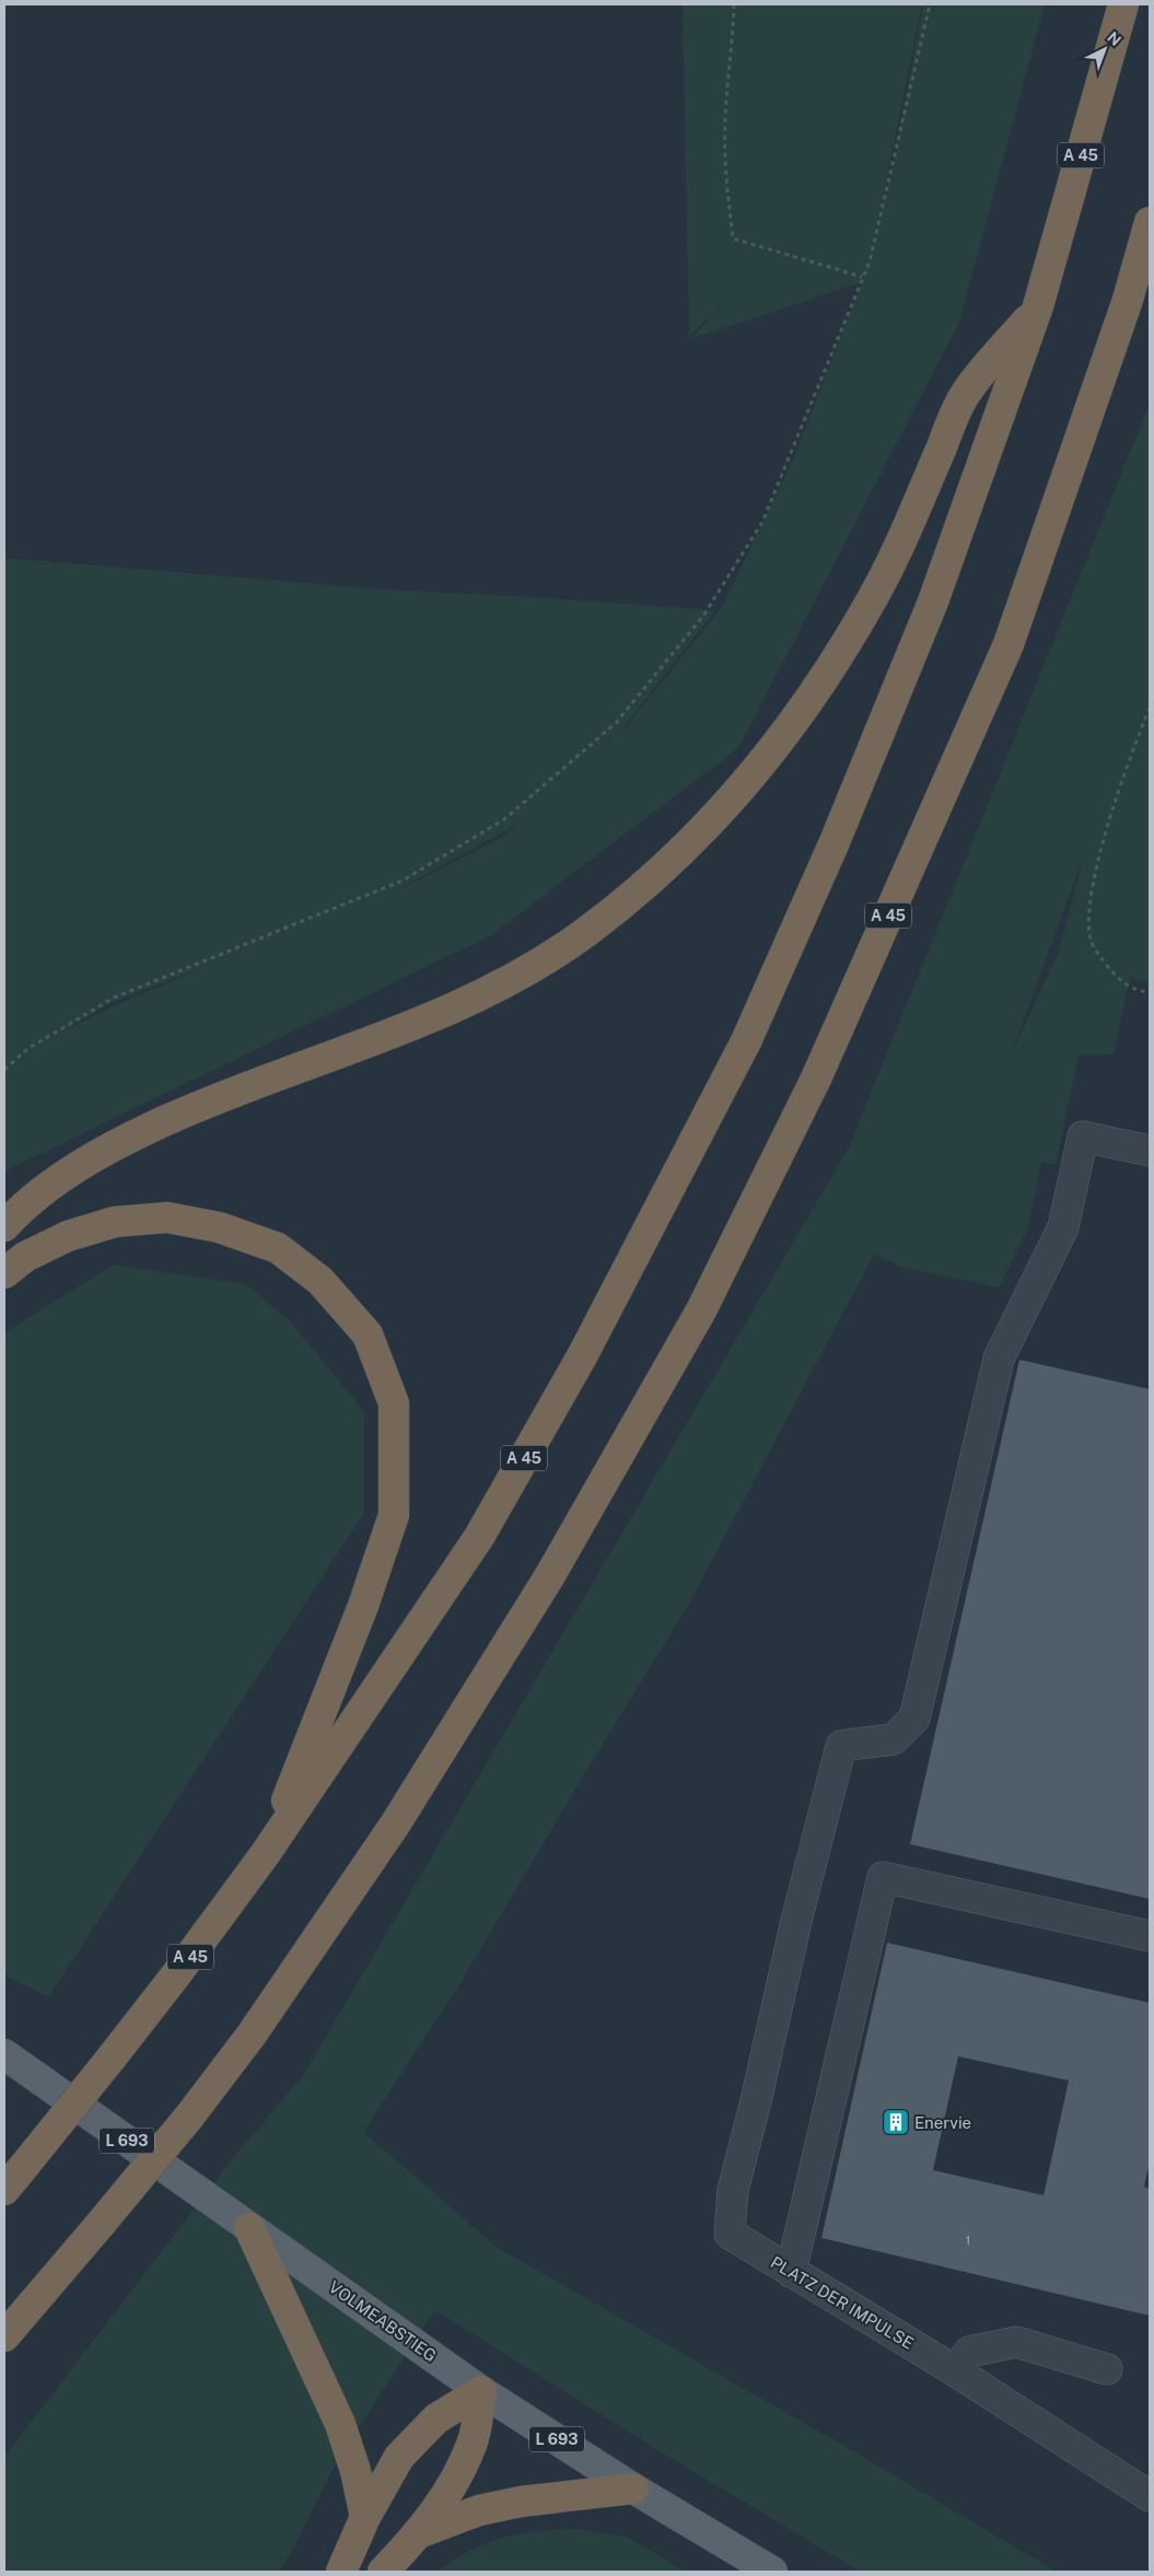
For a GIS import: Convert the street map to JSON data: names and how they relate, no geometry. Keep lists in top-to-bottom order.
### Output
{
  "streets": {
    "highway": ["A 45"],
    "main road": ["L 693", "VOLMEABSTIEG"],
    "lane": ["PLATZ DER IMPULSE"]
  },
  "places": {
    "building": ["Enervie"]
  },
  "house_numbers": ["1"],
  "north": "top right"
}
